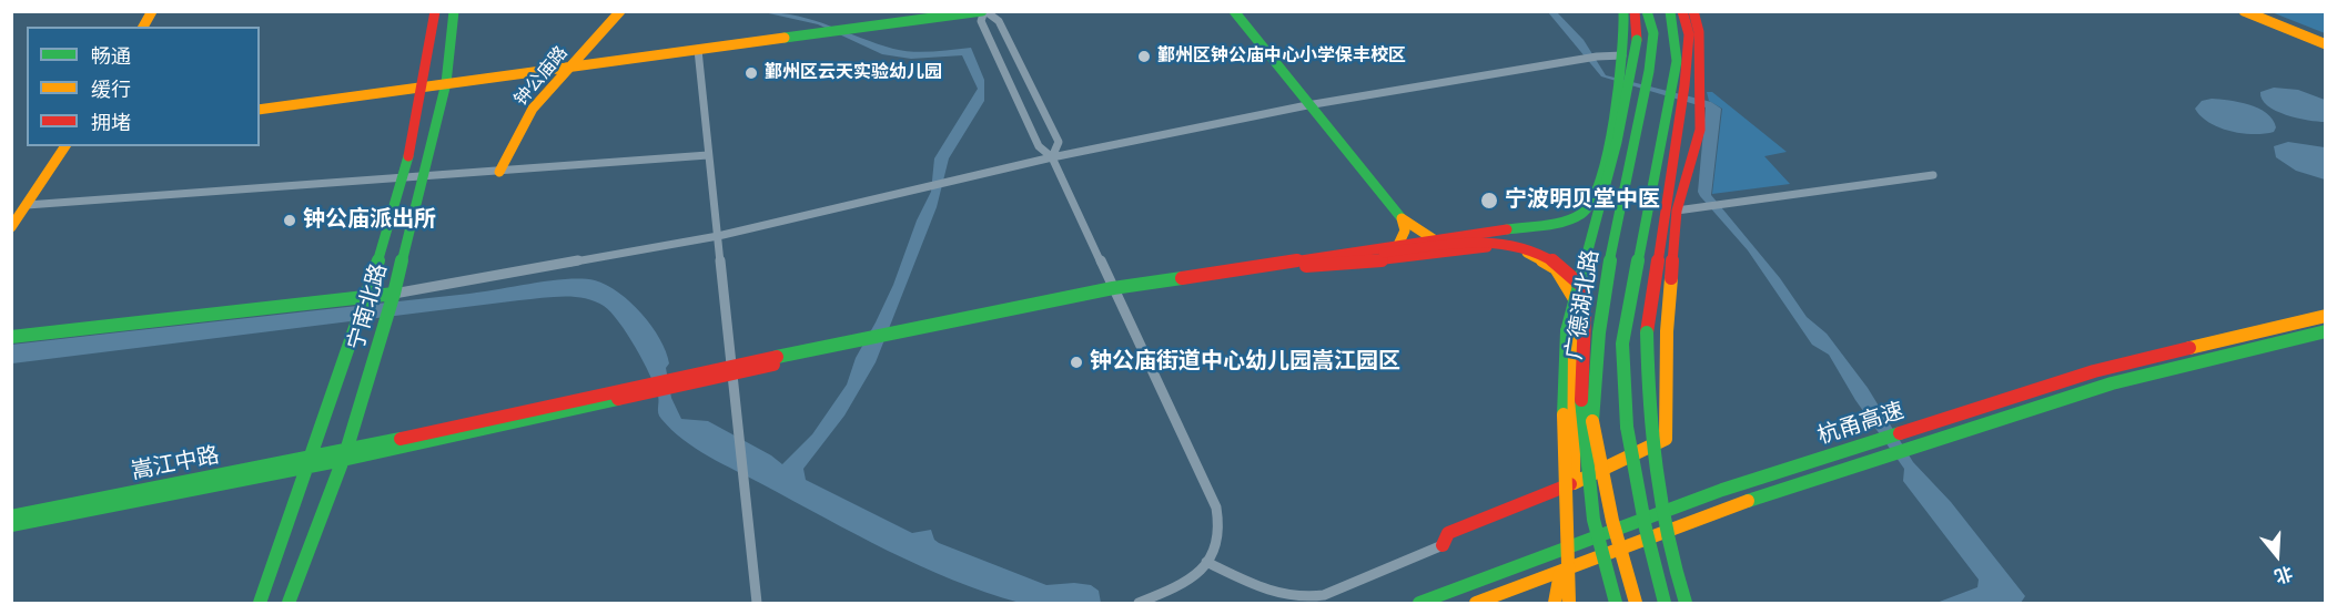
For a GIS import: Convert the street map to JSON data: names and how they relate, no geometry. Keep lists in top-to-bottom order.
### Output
{
  "streets": {
    "main road": [
      "钟公庙路",
      "广德湖北路",
      "宁南北路",
      "杭甬高速",
      "嵩江中路"
    ]
  },
  "crossings": [
    ["宁南北路", "嵩江中路"]
  ],
  "places": [
    "鄞州区钟公庙中心小学保丰校区",
    "鄞州区云天实验幼儿园",
    "宁波明贝堂中医",
    "钟公庙派出所",
    "钟公庙街道中心幼儿园嵩江园区"
  ],
  "legend": ["畅通", "缓行", "拥堵"],
  "north": "bottom"
}
